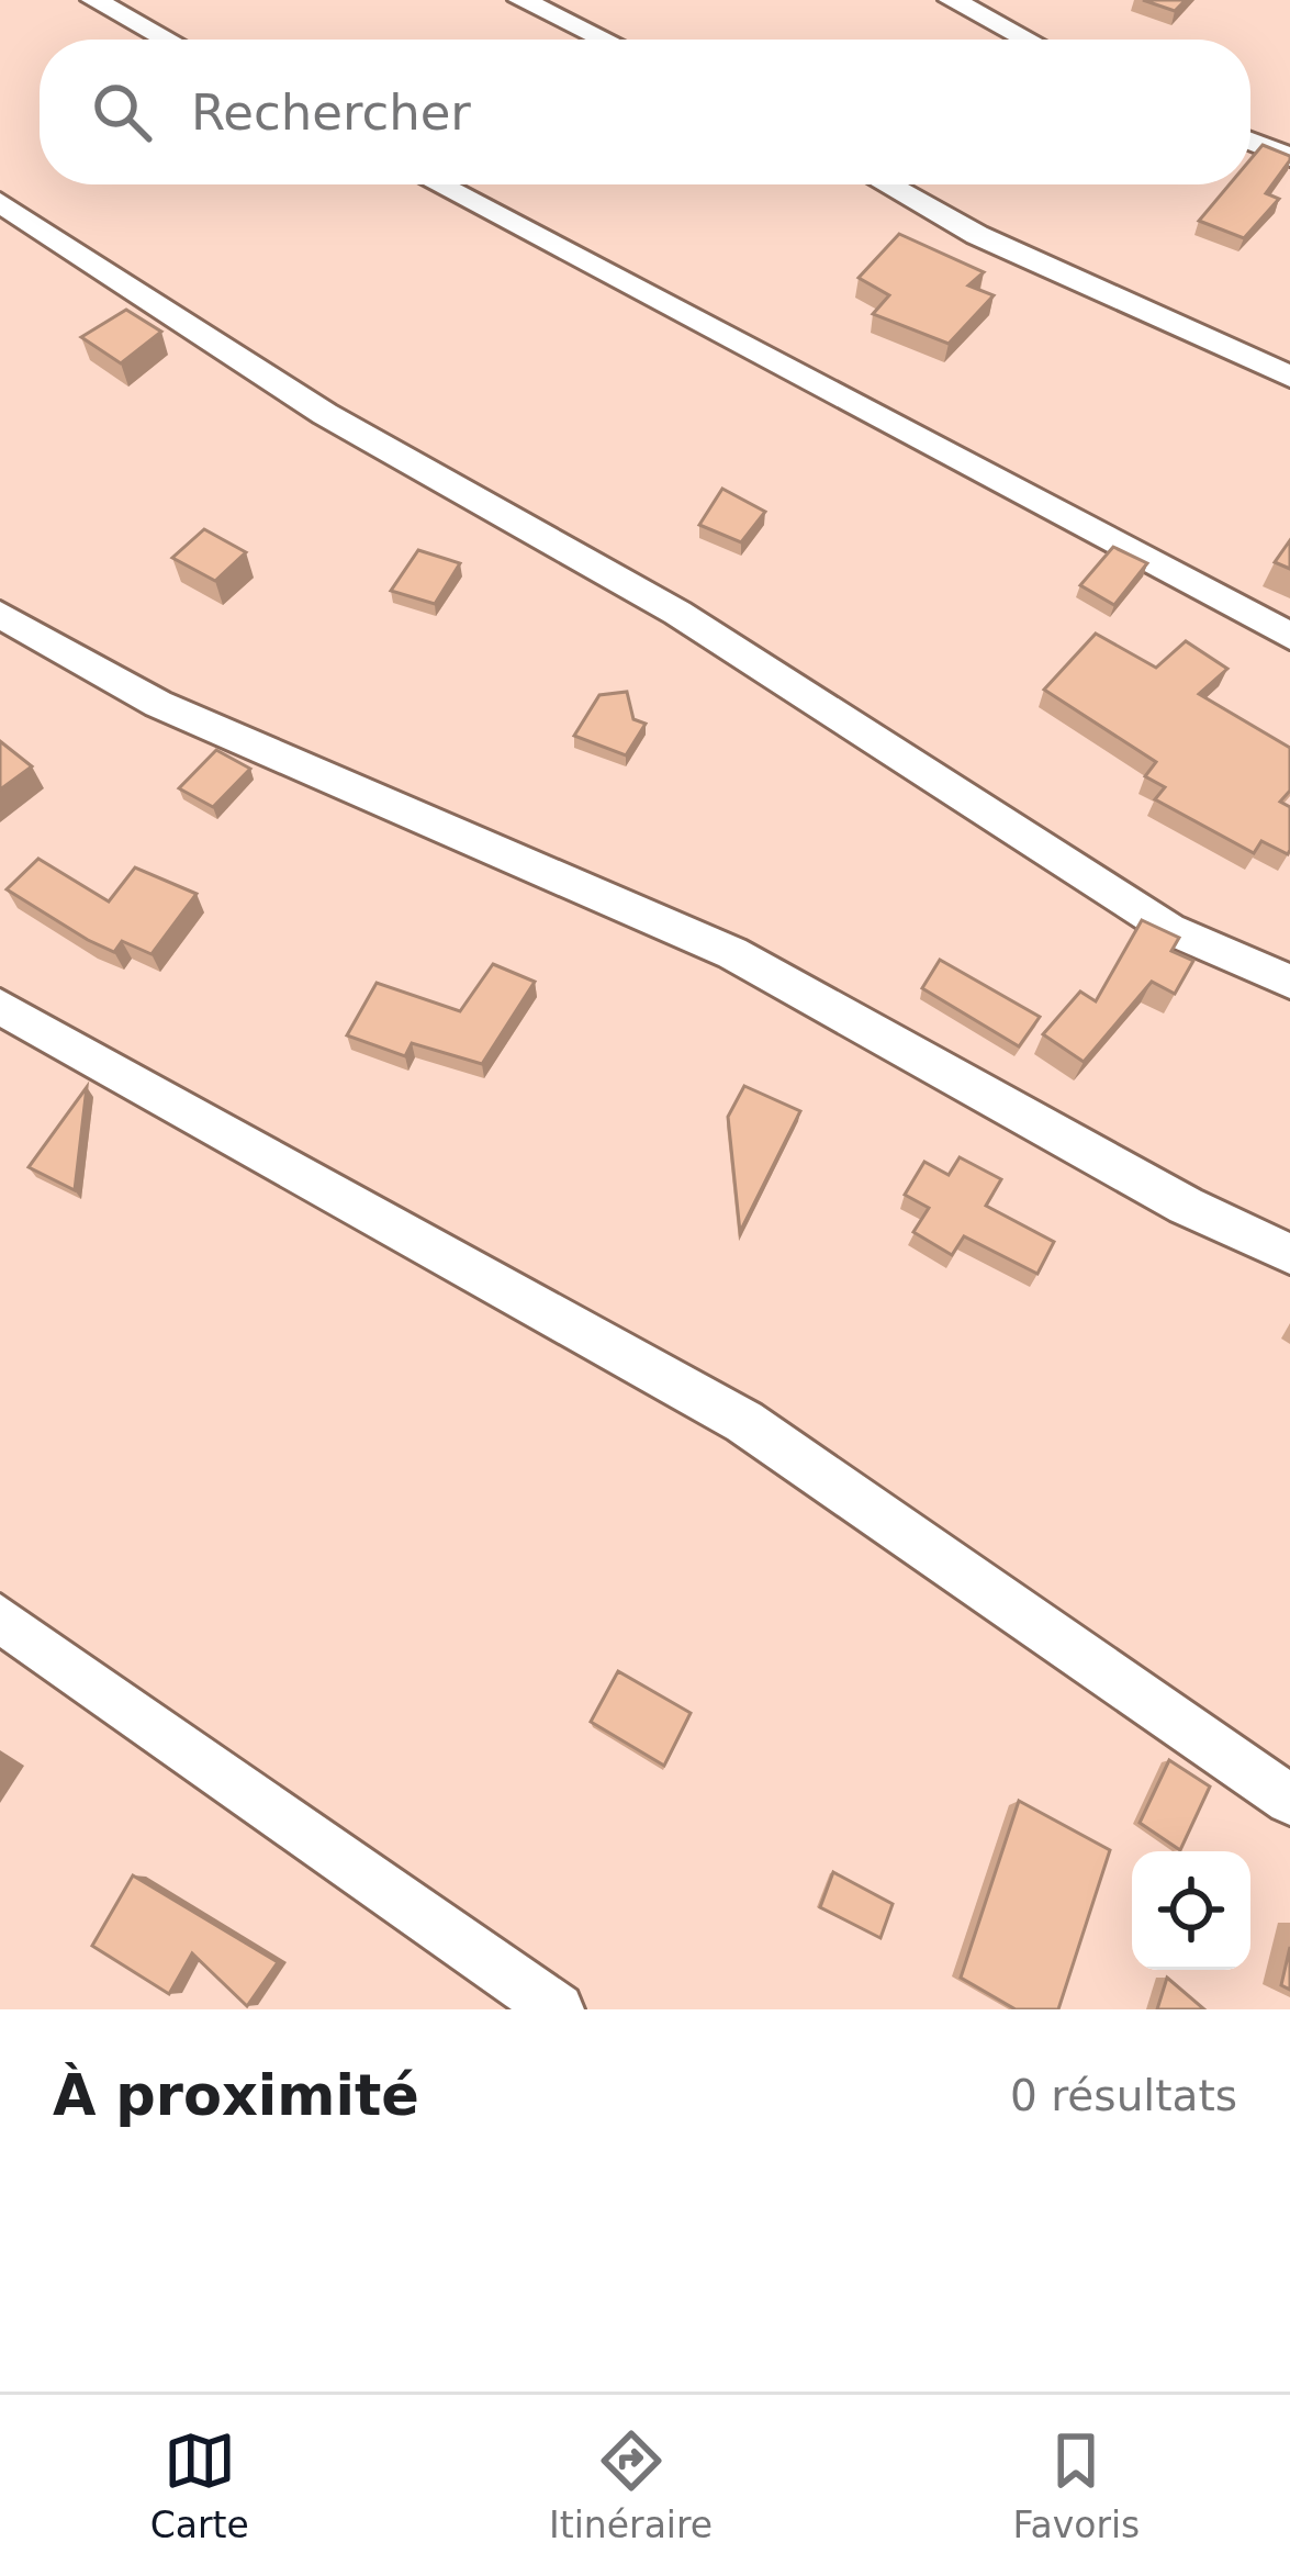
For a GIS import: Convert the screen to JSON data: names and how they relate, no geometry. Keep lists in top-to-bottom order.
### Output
{
  "page": {
    "search": "Rechercher",
    "heading": ["À proximité", "0 résultats"],
    "nav": ["Carte", "Itinéraire", "Favoris"]
  }
}
